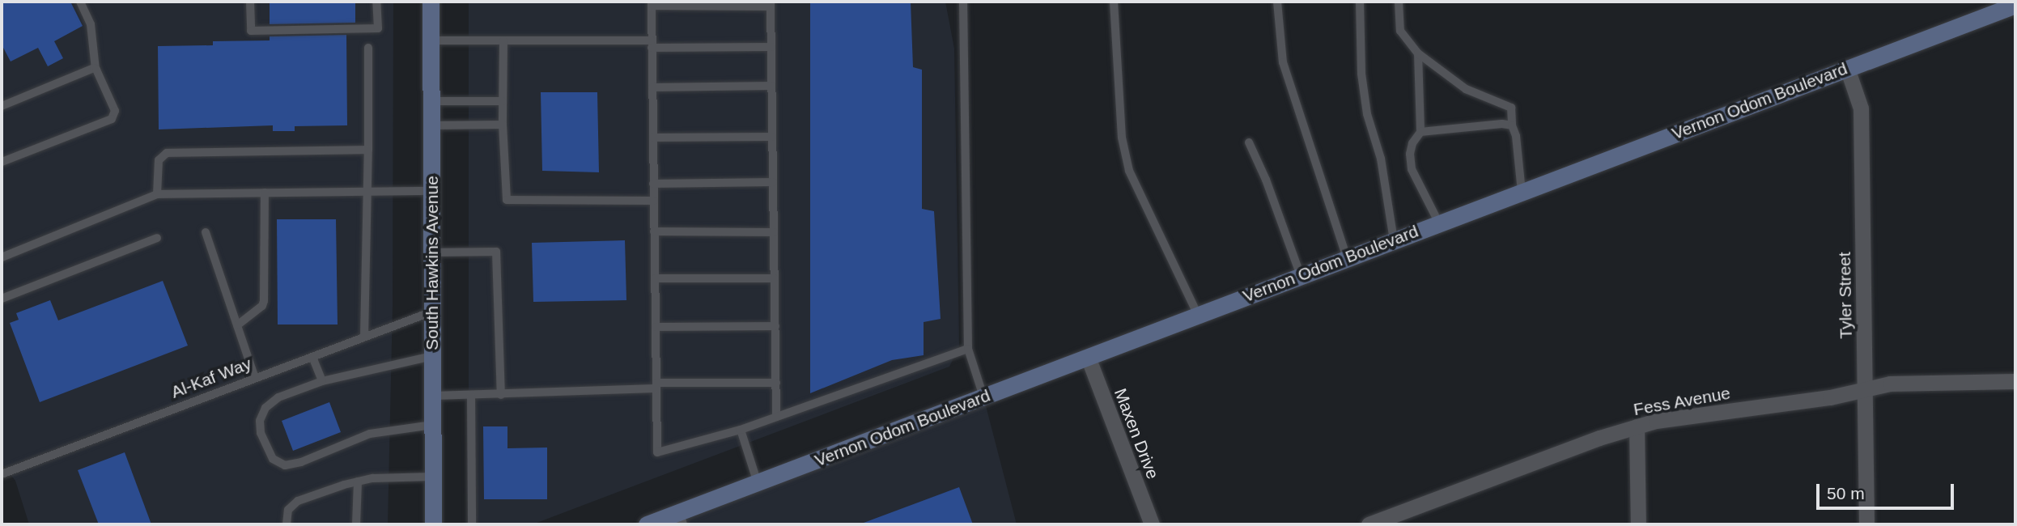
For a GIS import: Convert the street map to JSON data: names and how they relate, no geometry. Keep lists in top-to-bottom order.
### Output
{
  "streets": {
    "main road": ["Vernon Odom Boulevard", "South Hawkins Avenue"],
    "street": ["Tyler Street", "Fess Avenue", "Maxen Drive"],
    "lane": ["Al-Kaf Way"]
  },
  "crossings": [
    ["Vernon Odom Boulevard", "Tyler Street"],
    ["Vernon Odom Boulevard", "Maxen Drive"],
    ["South Hawkins Avenue", "Al-Kaf Way"],
    ["Tyler Street", "Fess Avenue"]
  ],
  "scale_bar": "50 m"
}
